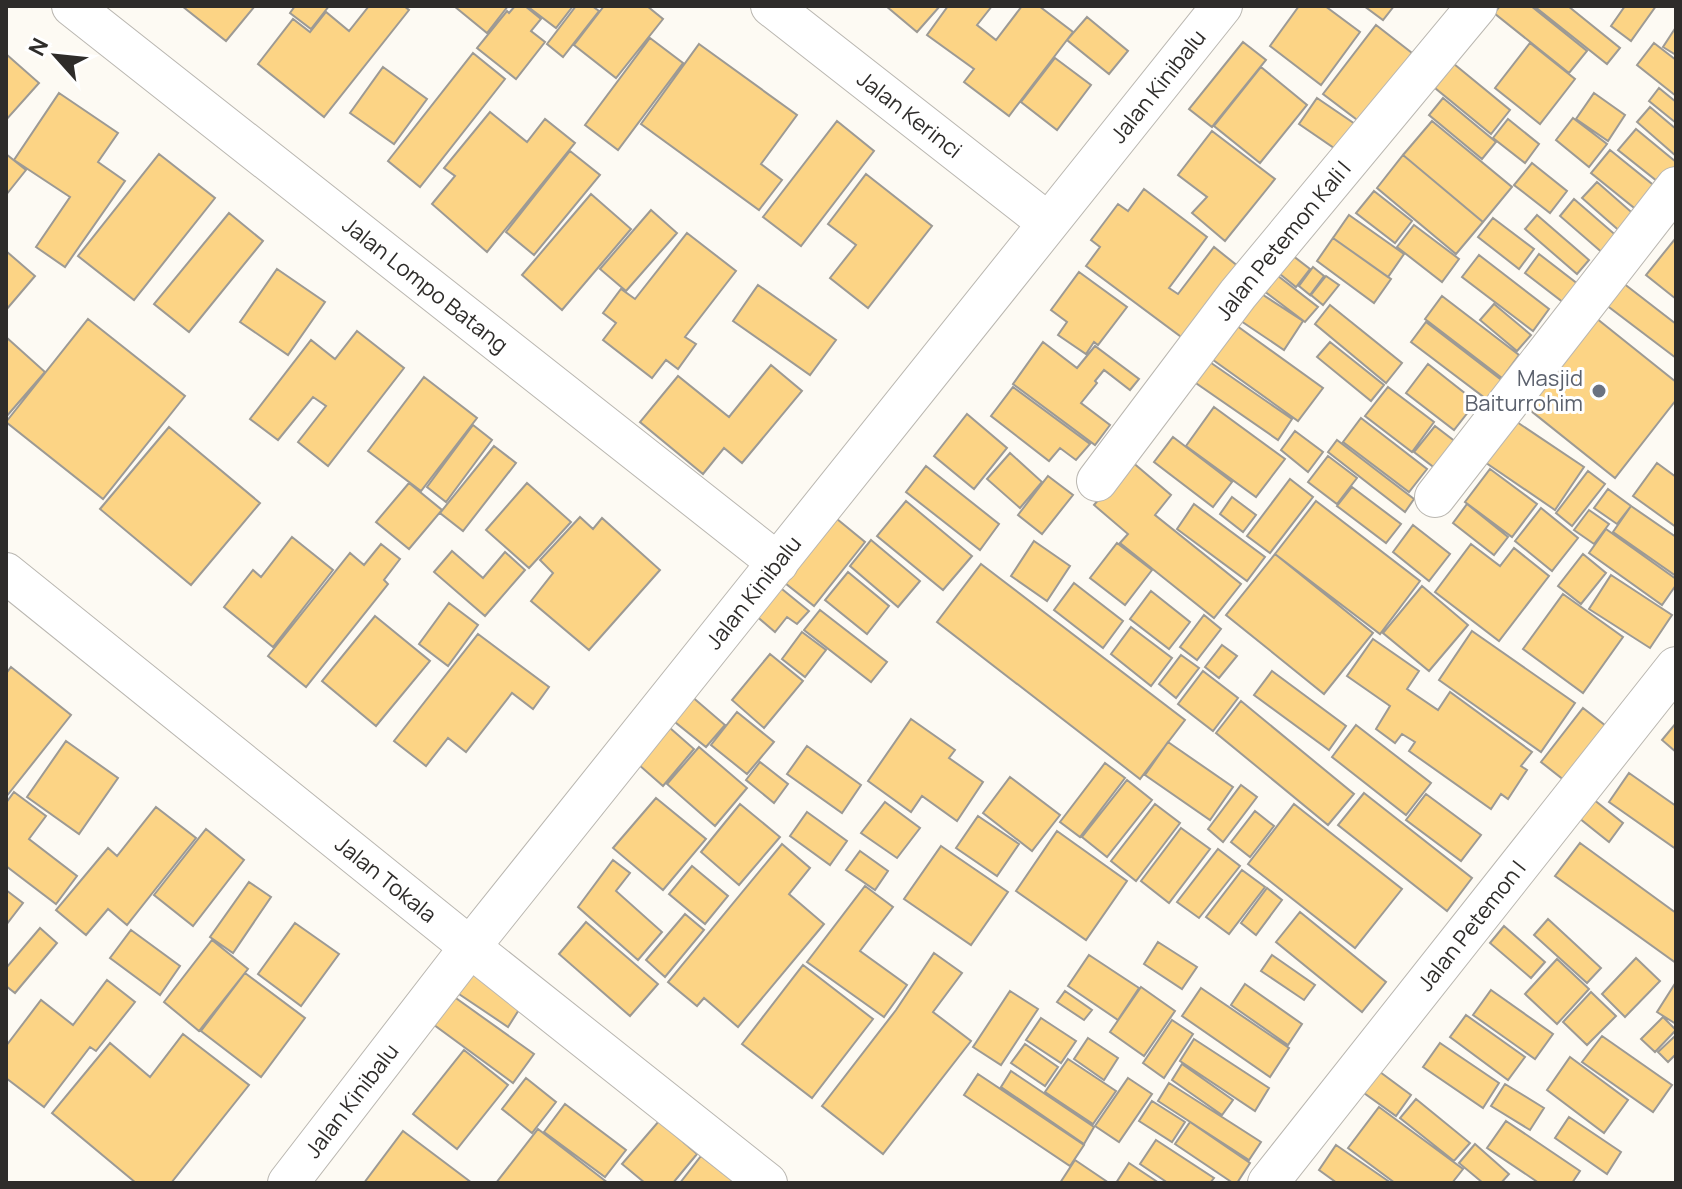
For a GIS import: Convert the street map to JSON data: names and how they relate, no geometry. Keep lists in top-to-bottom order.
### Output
{
  "streets": {
    "street": [
      "Jalan Kinibalu",
      "Jalan Kerinci",
      "Jalan Petemon Kali I",
      "Jalan Lompo Batang",
      "Jalan Tokala",
      "Jalan Petemon I"
    ]
  },
  "crossings": [
    ["Jalan Kinibalu", "Jalan Kerinci"],
    ["Jalan Kinibalu", "Jalan Lompo Batang"],
    ["Jalan Kinibalu", "Jalan Tokala"]
  ],
  "places": ["Masjid Baiturrohim"],
  "north": "top left"
}
